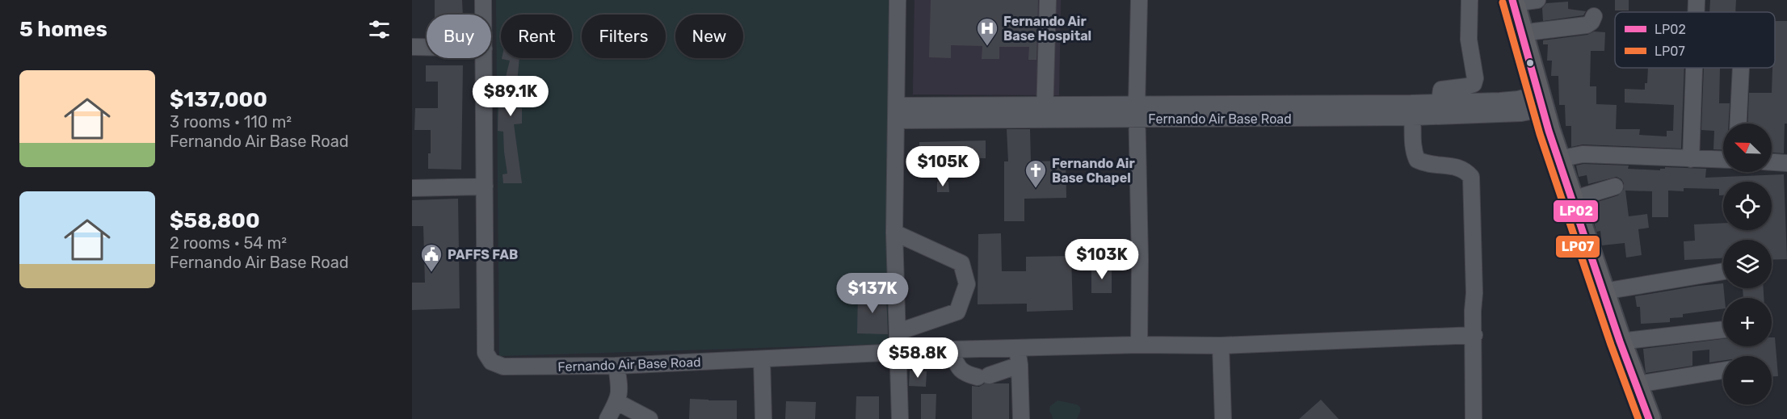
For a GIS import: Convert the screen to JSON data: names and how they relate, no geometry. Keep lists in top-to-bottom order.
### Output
{
  "streets": {
    "street": ["Fernando Air Base Road"]
  },
  "places": {
    "hospital": ["Fernando Air Base Hospital"],
    "church": ["Fernando Air Base Chapel"],
    "public building": ["PAFFS FAB"]
  },
  "lines": ["transit line LP02", "transit line LP07"],
  "legend": ["LP02", "LP07"],
  "north": "top left",
  "page": {
    "heading": "5 homes",
    "chip": [
      "Buy",
      "Rent",
      "Filters",
      "New"
    ],
    "list": [
      {
        "name": "$137,000",
        "note": "3 rooms · 110 m² · Fernando Air Base Road"
      },
      {
        "name": "$58,800",
        "note": "2 rooms · 54 m² · Fernando Air Base Road"
      }
    ],
    "price": [
      "$89.1K",
      "$105K",
      "$103K",
      "$137K",
      "$58.8K"
    ],
    "map_buttons": ["+", "−"]
  }
}
